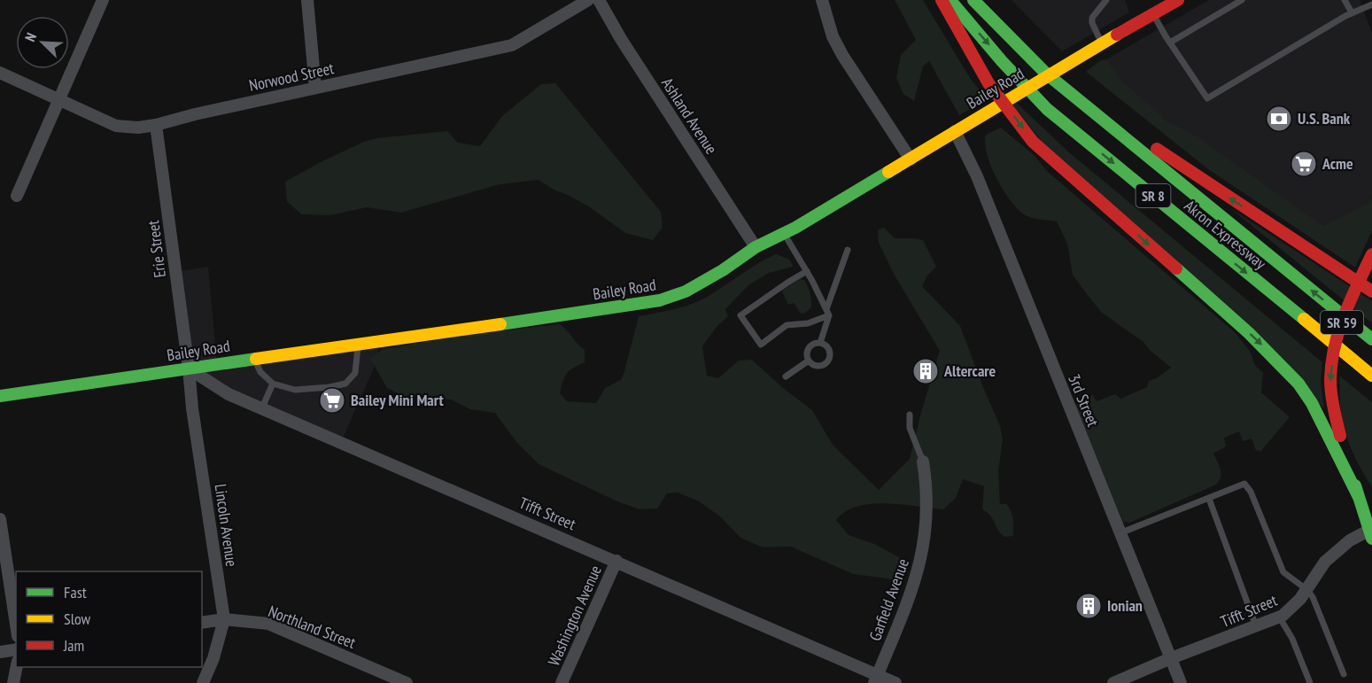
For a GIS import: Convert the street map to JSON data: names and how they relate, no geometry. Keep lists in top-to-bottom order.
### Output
{
  "streets": {
    "main road": [
      "Bailey Road",
      "SR 8",
      "Akron Expressway",
      "SR 59"
    ],
    "street": [
      "Norwood Street",
      "Ashland Avenue",
      "Erie Street",
      "3rd Street",
      "Tifft Street",
      "Lincoln Avenue",
      "Garfield Avenue",
      "Washington Avenue",
      "Northland Street"
    ]
  },
  "crossings": [
    ["Norwood Street", "Erie Street"],
    ["Bailey Road", "Ashland Avenue"],
    ["Bailey Road", "Erie Street"],
    ["Bailey Road", "3rd Street"],
    ["Bailey Road", "Tifft Street"],
    ["Bailey Road", "Lincoln Avenue"],
    ["Erie Street", "Tifft Street"],
    ["Erie Street", "Lincoln Avenue"],
    ["3rd Street", "Tifft Street"],
    ["Tifft Street", "Lincoln Avenue"],
    ["Tifft Street", "Garfield Avenue"],
    ["Tifft Street", "Washington Avenue"],
    ["Lincoln Avenue", "Northland Street"]
  ],
  "places": {
    "bank": ["U.S. Bank"],
    "supermarket": ["Acme", "Bailey Mini Mart"],
    "building": ["Altercare", "Ionian"]
  },
  "legend": ["Fast", "Slow", "Jam"],
  "north": "top left"
}
